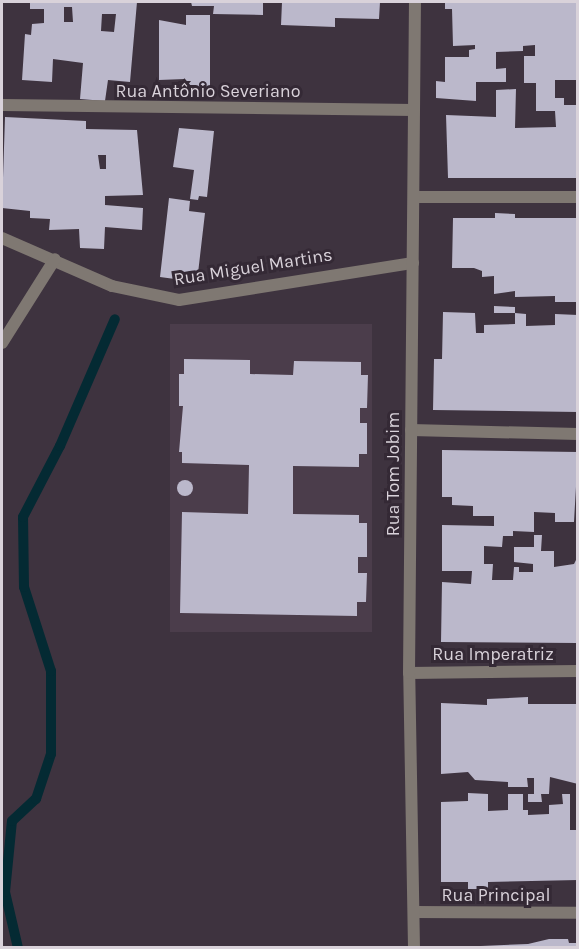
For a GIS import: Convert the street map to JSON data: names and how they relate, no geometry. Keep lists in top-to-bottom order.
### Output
{
  "streets": {
    "street": [
      "Rua Antônio Severiano",
      "Rua Miguel Martins",
      "Rua Tom Jobim",
      "Rua Imperatriz",
      "Rua Principal"
    ]
  },
  "crossings": [
    ["Rua Antônio Severiano", "Rua Tom Jobim"],
    ["Rua Miguel Martins", "Rua Tom Jobim"],
    ["Rua Tom Jobim", "Rua Imperatriz"],
    ["Rua Tom Jobim", "Rua Principal"]
  ]
}
